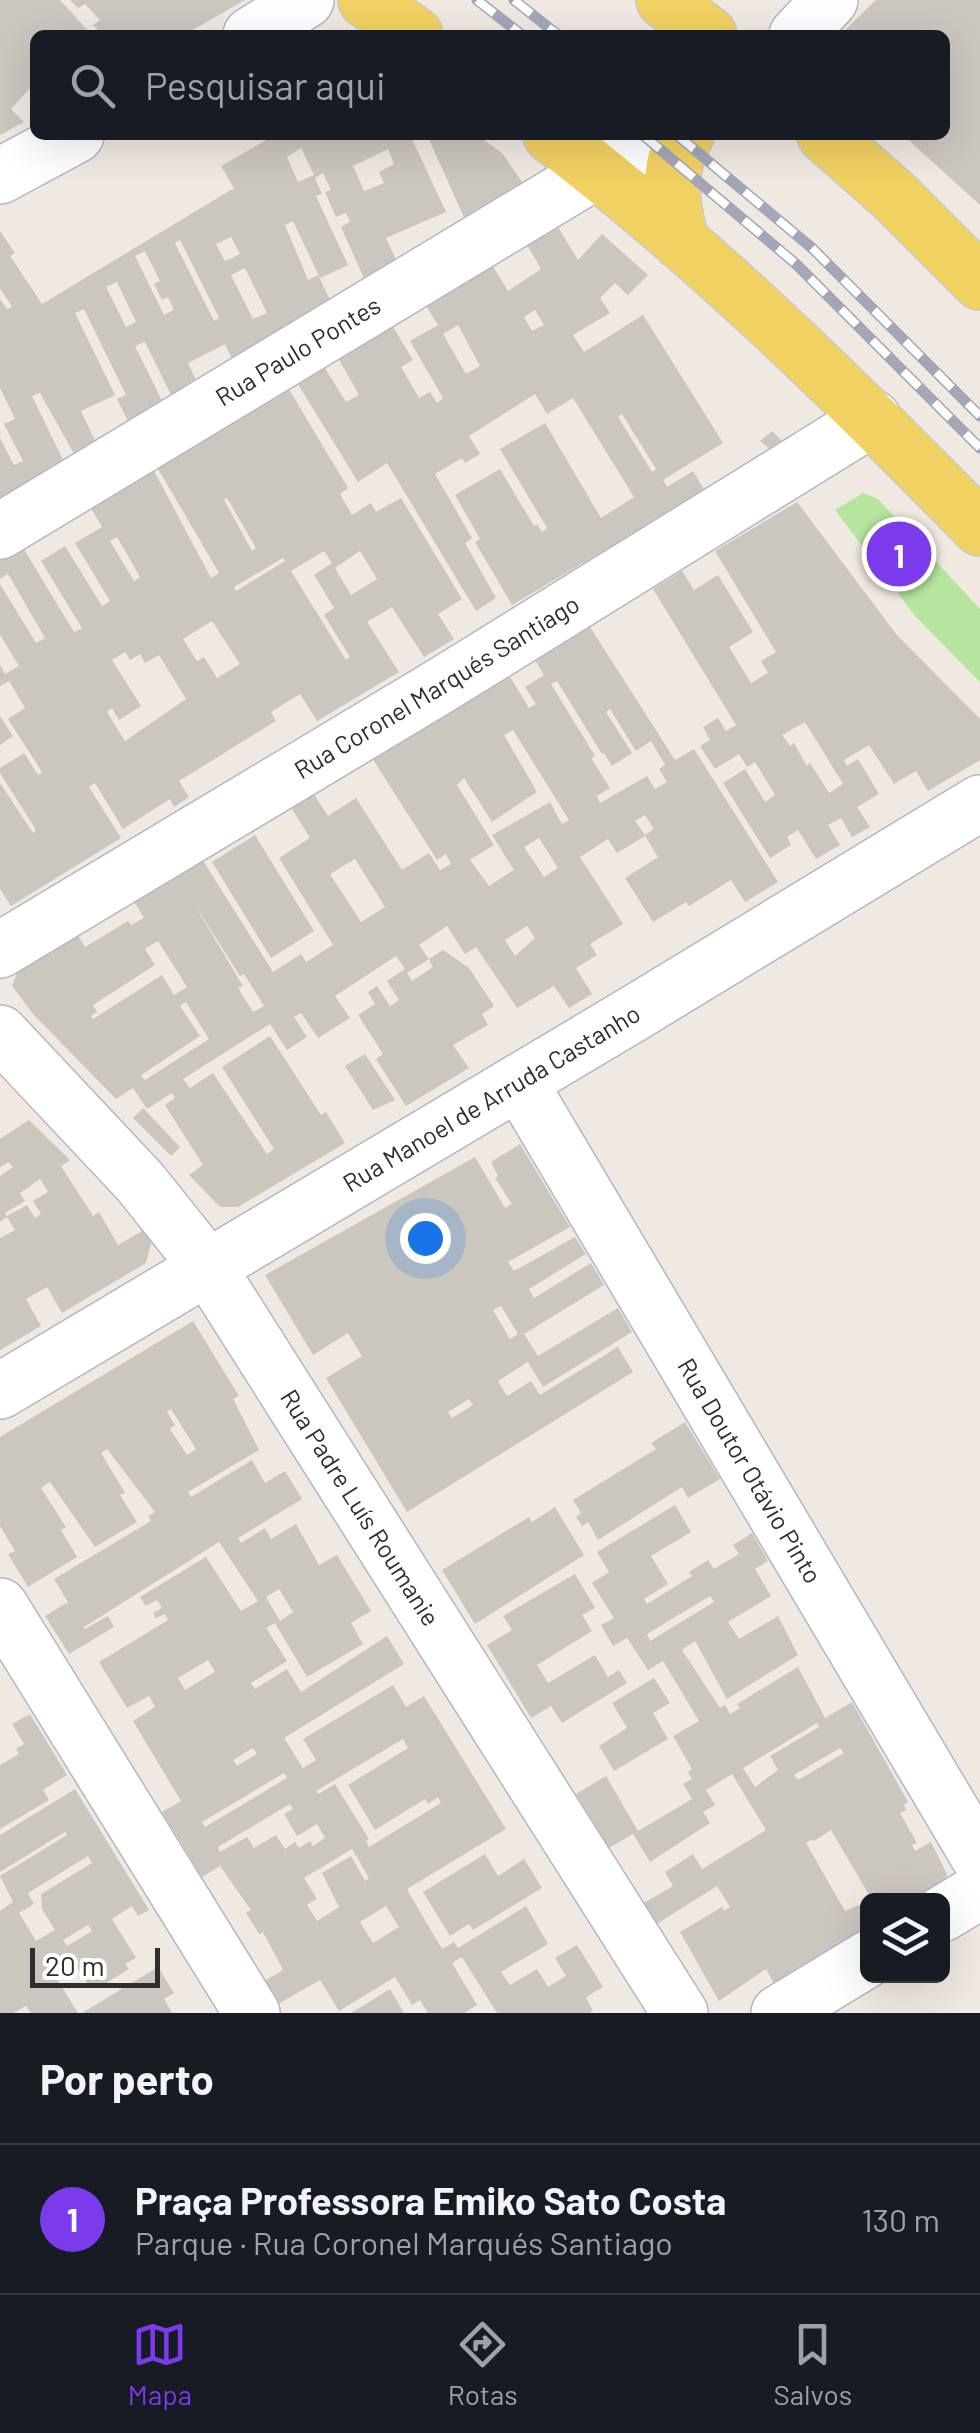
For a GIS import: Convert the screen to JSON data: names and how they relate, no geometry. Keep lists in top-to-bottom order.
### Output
{
  "streets": {
    "street": [
      "Rua Paulo Pontes",
      "Rua Coronel Marqués Santiago",
      "Rua Manoel de Arruda Castanho",
      "Rua Doutor Otávio Pinto",
      "Rua Padre Luís Roumanie"
    ]
  },
  "crossings": [
    ["Rua Manoel de Arruda Castanho", "Rua Doutor Otávio Pinto"],
    ["Rua Manoel de Arruda Castanho", "Rua Padre Luís Roumanie"]
  ],
  "scale_bar": "20 m",
  "page": {
    "search": "Pesquisar aqui",
    "pins": "1",
    "scale": "20 m",
    "heading": "Por perto",
    "list": [
      {
        "mark": "1",
        "name": "Praça Professora Emiko Sato Costa",
        "note": "Parque · Rua Coronel Marqués Santiago",
        "value": "130 m"
      }
    ],
    "nav": ["Mapa", "Rotas", "Salvos"]
  }
}
